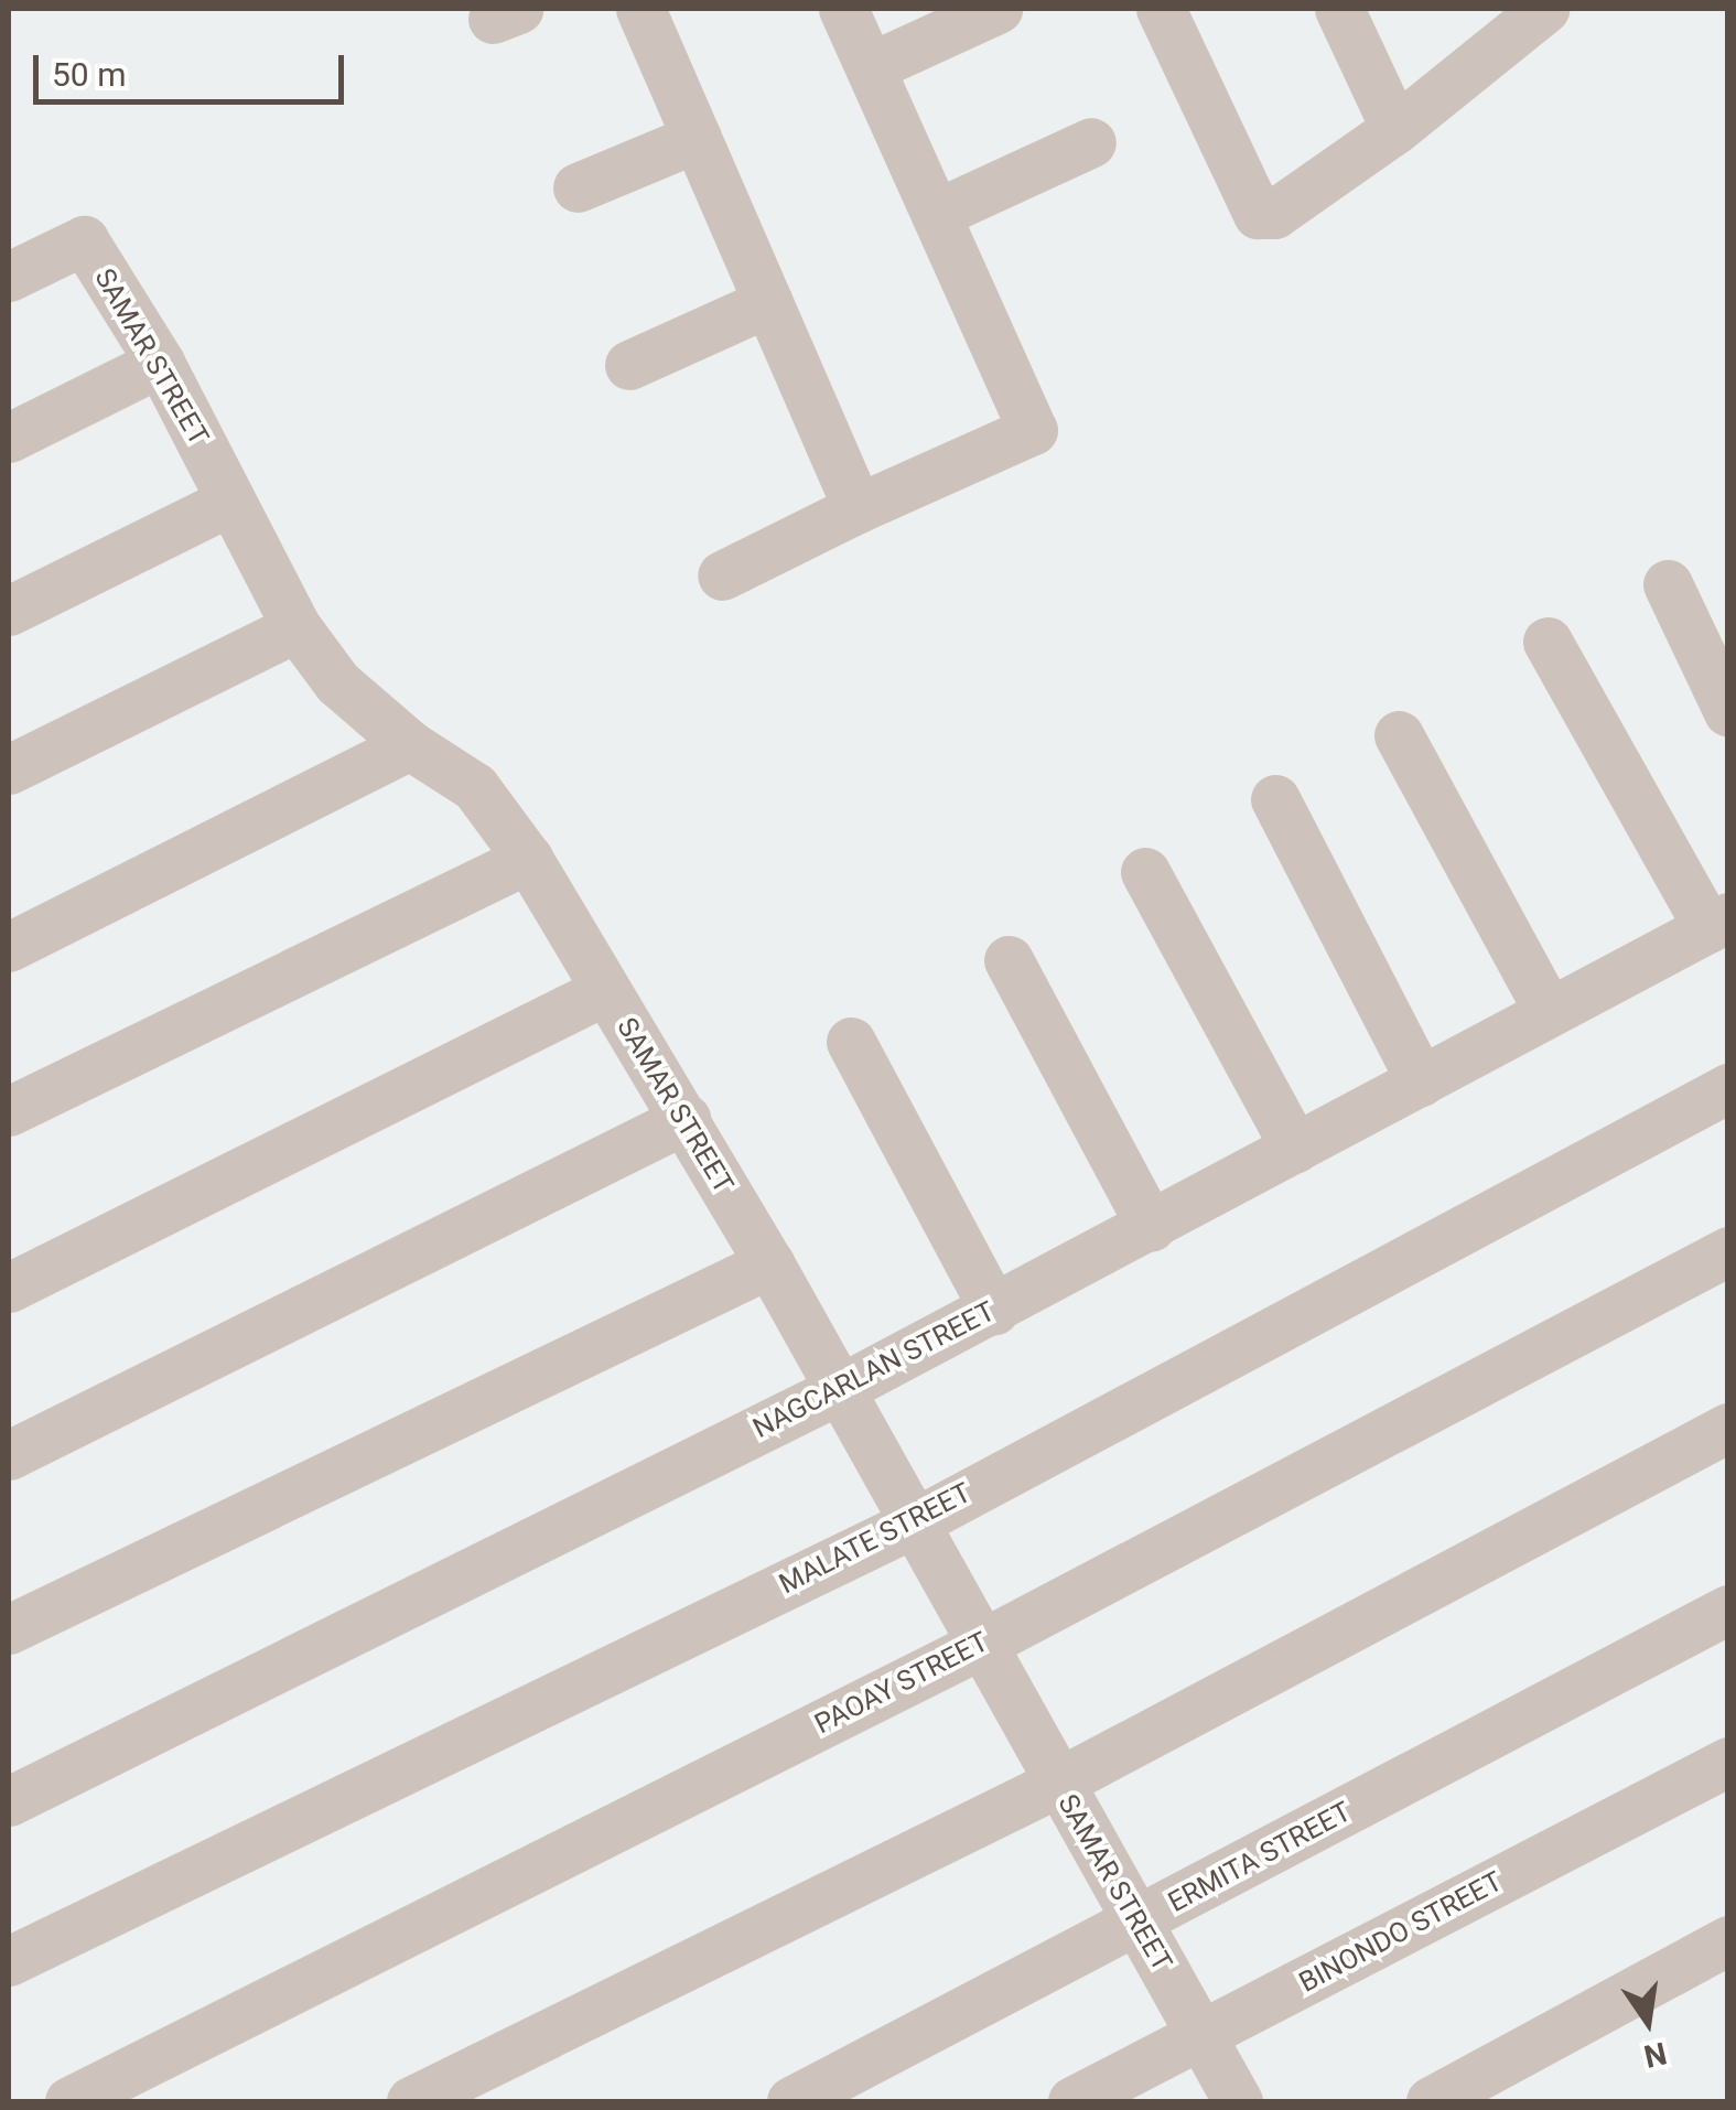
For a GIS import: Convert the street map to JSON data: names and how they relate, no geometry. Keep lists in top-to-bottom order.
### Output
{
  "streets": {
    "street": [
      "SAMAR STREET",
      "NAGCARLAN STREET",
      "MALATE STREET",
      "PAOAY STREET",
      "ERMITA STREET",
      "BINONDO STREET"
    ]
  },
  "crossings": [
    ["SAMAR STREET", "NAGCARLAN STREET"],
    ["SAMAR STREET", "MALATE STREET"],
    ["SAMAR STREET", "PAOAY STREET"],
    ["SAMAR STREET", "ERMITA STREET"],
    ["SAMAR STREET", "BINONDO STREET"]
  ],
  "scale_bar": "50 m",
  "north": "bottom"
}
